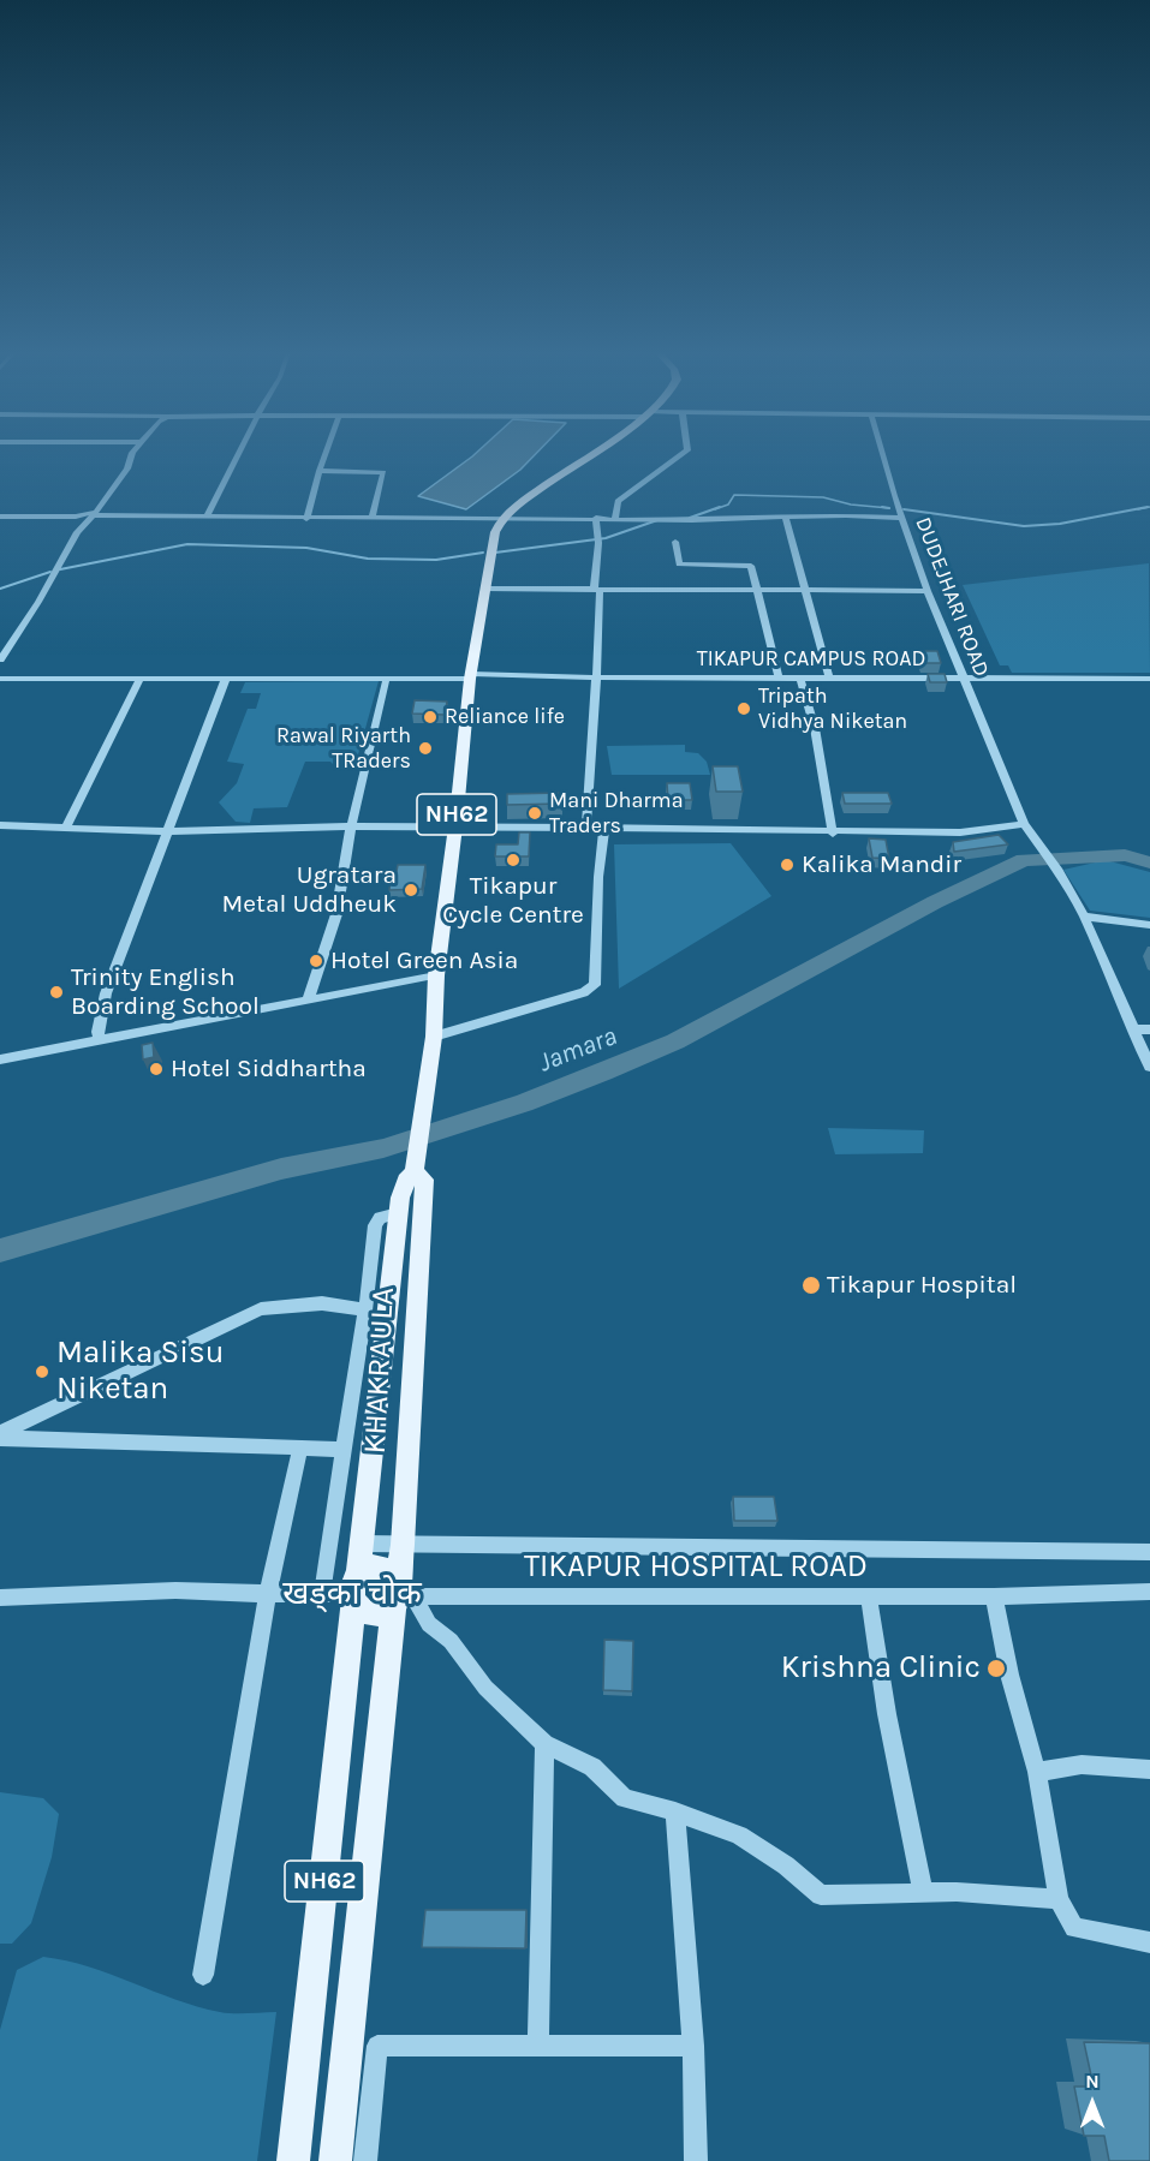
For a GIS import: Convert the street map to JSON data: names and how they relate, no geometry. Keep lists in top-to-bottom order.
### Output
{
  "streets": {
    "main road": ["NH62", "KHAKRAULA"],
    "street": ["DUDEJHARI ROAD", "TIKAPUR CAMPUS ROAD", "TIKAPUR HOSPITAL ROAD"]
  },
  "crossings": [
    ["DUDEJHARI ROAD", "TIKAPUR CAMPUS ROAD"],
    ["TIKAPUR CAMPUS ROAD", "NH62"],
    ["NH62", "KHAKRAULA"],
    ["NH62", "TIKAPUR HOSPITAL ROAD"],
    ["KHAKRAULA", "TIKAPUR HOSPITAL ROAD"]
  ],
  "districts": ["खड्का चोक"],
  "water": ["Jamara"],
  "places": [
    "Tripath Vidhya Niketan",
    "Reliance life",
    "Rawal Riyarth TRaders",
    "Mani Dharma Traders",
    "Tikapur Cycle Centre",
    "Kalika Mandir",
    "Ugratara Metal Uddheuk",
    "Hotel Green Asia",
    "Trinity English Boarding School",
    "Hotel Siddhartha",
    "Tikapur Hospital",
    "Malika Sisu Niketan",
    "Krishna Clinic"
  ],
  "north": "top"
}
